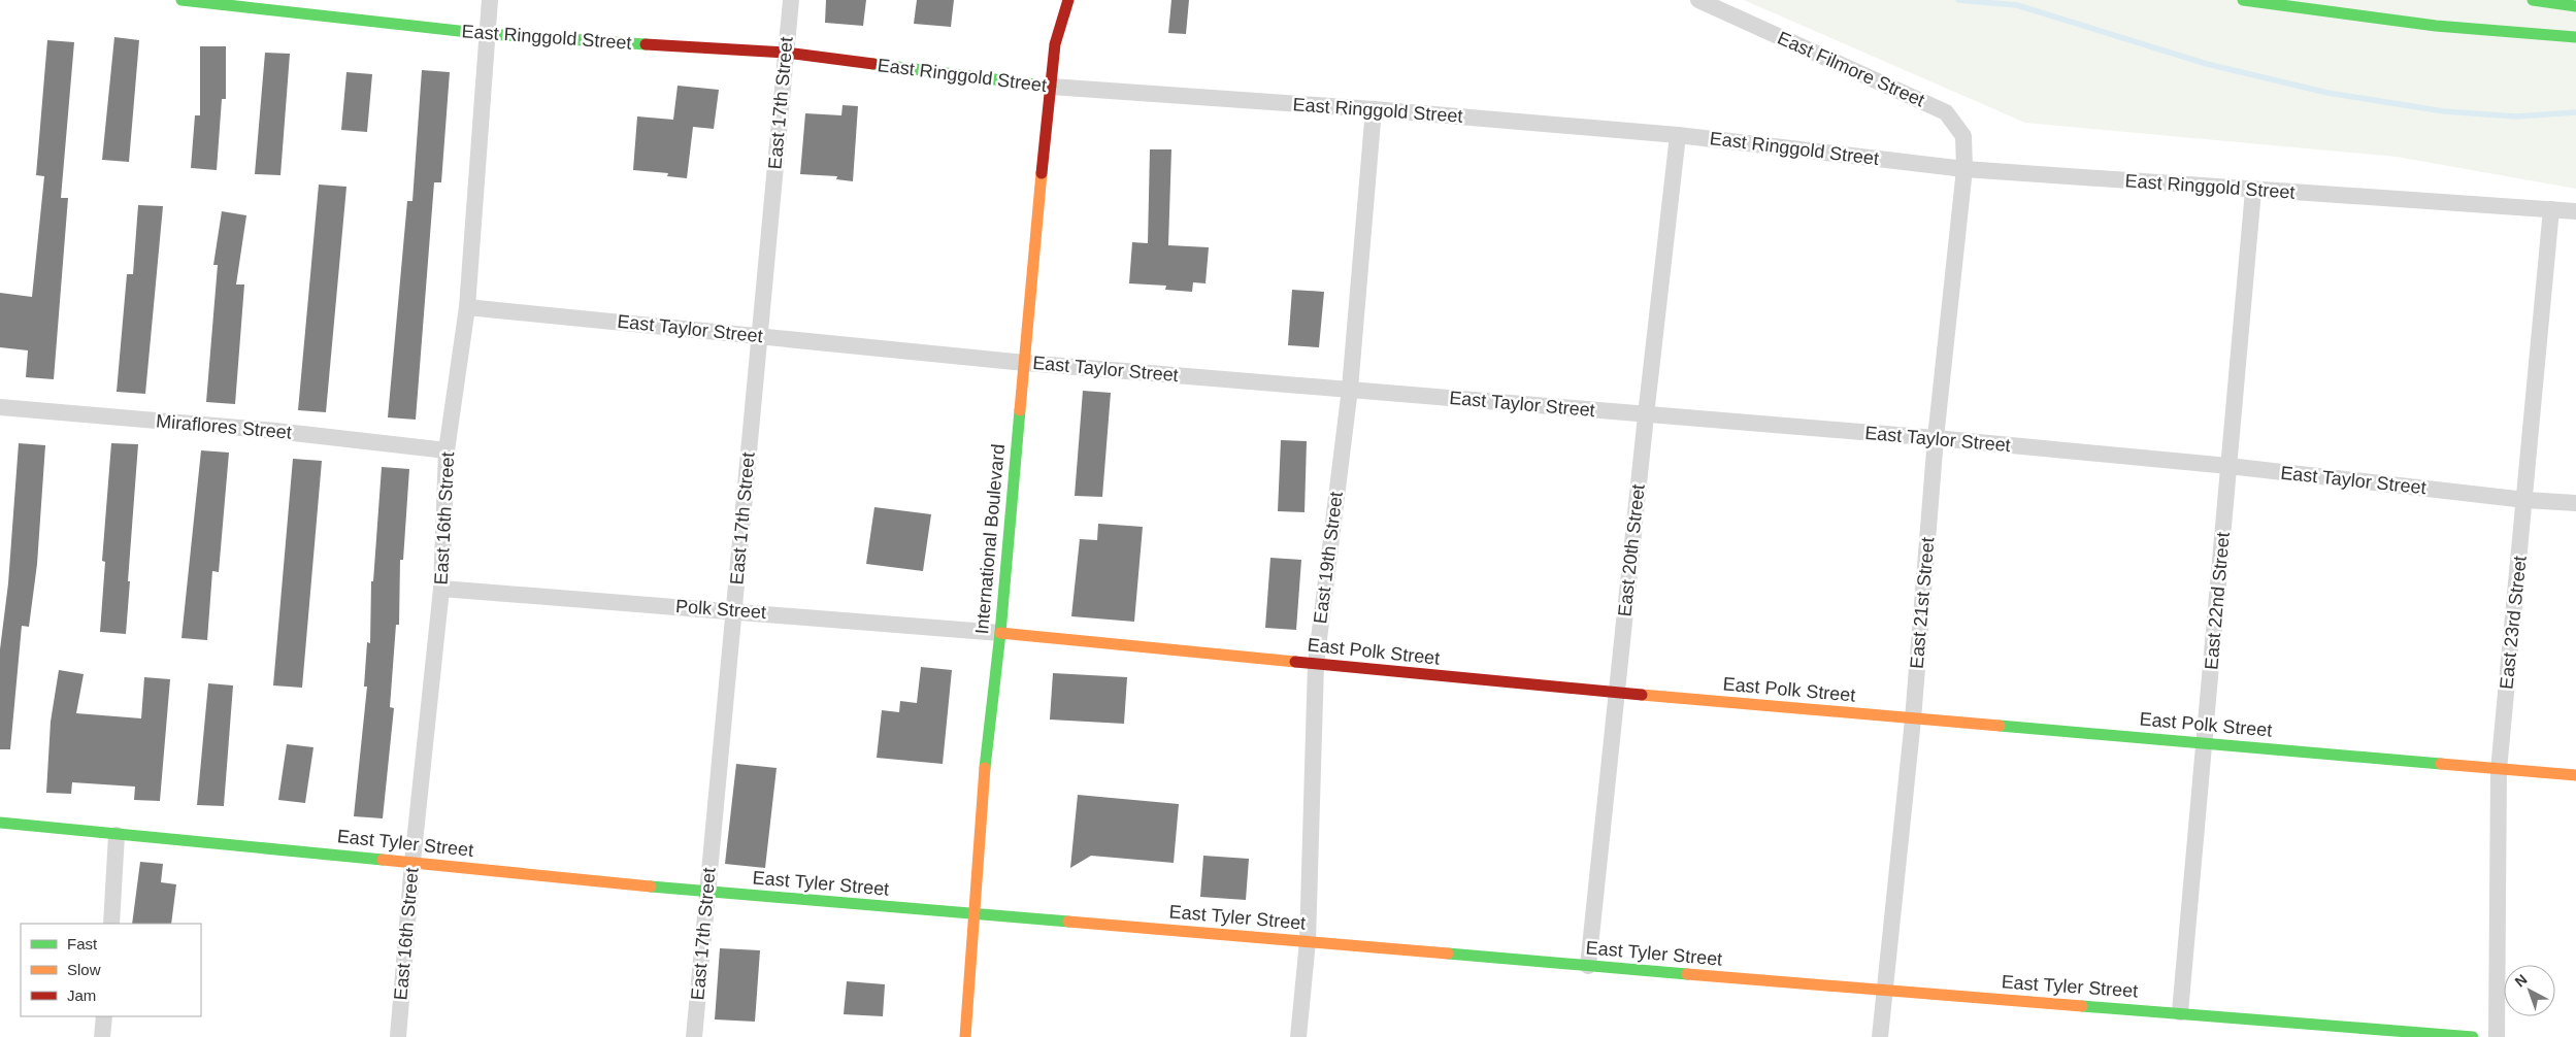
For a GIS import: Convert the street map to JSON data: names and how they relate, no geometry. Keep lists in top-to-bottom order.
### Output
{
  "streets": {
    "main road": [
      "East Ringgold Street",
      "International Boulevard",
      "East Polk Street",
      "East Tyler Street"
    ],
    "street": [
      "East Filmore Street",
      "East 17th Street",
      "East Taylor Street",
      "Miraflores Street",
      "East 16th Street",
      "East 20th Street",
      "East 19th Street",
      "East 22nd Street",
      "East 21st Street",
      "Polk Street",
      "East 23rd Street"
    ]
  },
  "crossings": [
    ["East Ringgold Street", "East Filmore Street"],
    ["East Ringgold Street", "East 17th Street"],
    ["East Ringgold Street", "East 16th Street"],
    ["East Ringgold Street", "International Boulevard"],
    ["East Ringgold Street", "East 20th Street"],
    ["East Ringgold Street", "East 19th Street"],
    ["East Ringgold Street", "East 22nd Street"],
    ["East Ringgold Street", "East 21st Street"],
    ["East Ringgold Street", "East 23rd Street"],
    ["East Filmore Street", "East 21st Street"],
    ["East 17th Street", "East Taylor Street"],
    ["East 17th Street", "Polk Street"],
    ["East 17th Street", "East Tyler Street"],
    ["East Taylor Street", "East 16th Street"],
    ["East Taylor Street", "International Boulevard"],
    ["East Taylor Street", "East 20th Street"],
    ["East Taylor Street", "East 19th Street"],
    ["East Taylor Street", "East 22nd Street"],
    ["East Taylor Street", "East 21st Street"],
    ["East Taylor Street", "East 23rd Street"],
    ["Miraflores Street", "East 16th Street"],
    ["East 16th Street", "Polk Street"],
    ["East 16th Street", "East Tyler Street"],
    ["International Boulevard", "Polk Street"],
    ["International Boulevard", "East Polk Street"],
    ["International Boulevard", "East Tyler Street"],
    ["East 20th Street", "East Polk Street"],
    ["East 20th Street", "East Tyler Street"],
    ["East 19th Street", "East Polk Street"],
    ["East 19th Street", "East Tyler Street"],
    ["East 22nd Street", "East Polk Street"],
    ["East 22nd Street", "East Tyler Street"],
    ["East 21st Street", "East Polk Street"],
    ["East 21st Street", "East Tyler Street"],
    ["Polk Street", "East Polk Street"],
    ["East 23rd Street", "East Polk Street"]
  ],
  "legend": ["Fast", "Slow", "Jam"],
  "north": "top left"
}
